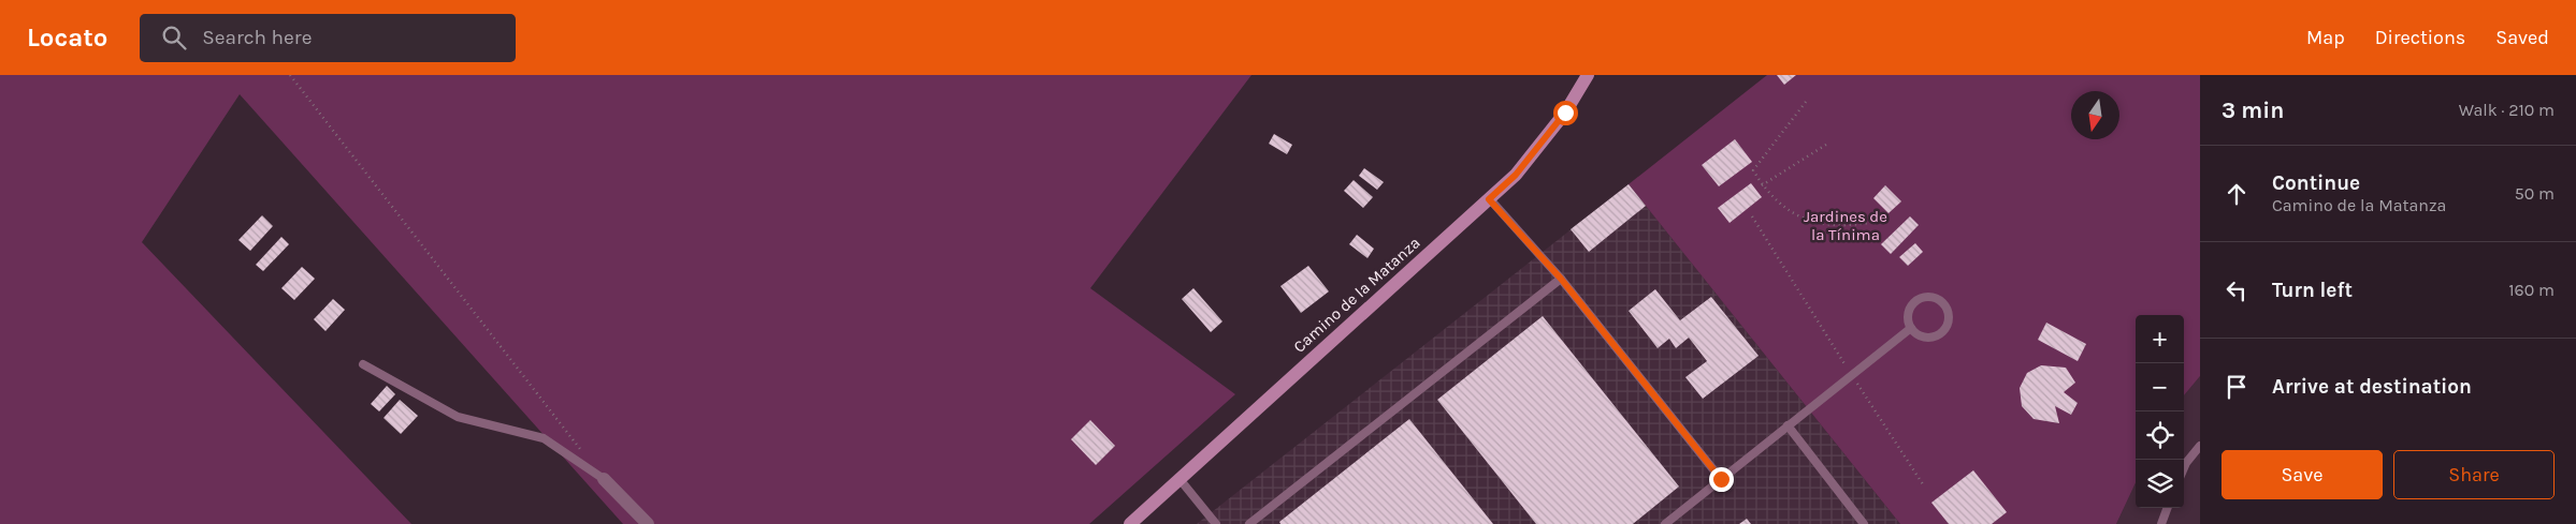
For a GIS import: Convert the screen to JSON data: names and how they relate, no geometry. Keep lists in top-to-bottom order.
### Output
{
  "streets": {
    "street": ["Camino de la Matanza"]
  },
  "parks": ["Jardines de la Tínima"],
  "north": "bottom",
  "page": {
    "header": "Locato",
    "search": "Search here",
    "nav": ["Map", "Directions", "Saved"],
    "heading": ["3 min", "Walk · 210 m"],
    "list": [
      ["Continue", "Camino de la Matanza", "50 m"],
      ["Turn left", "160 m"],
      "Arrive at destination"
    ],
    "map_buttons": ["+", "−"],
    "buttons": ["Save", "Share"]
  }
}
